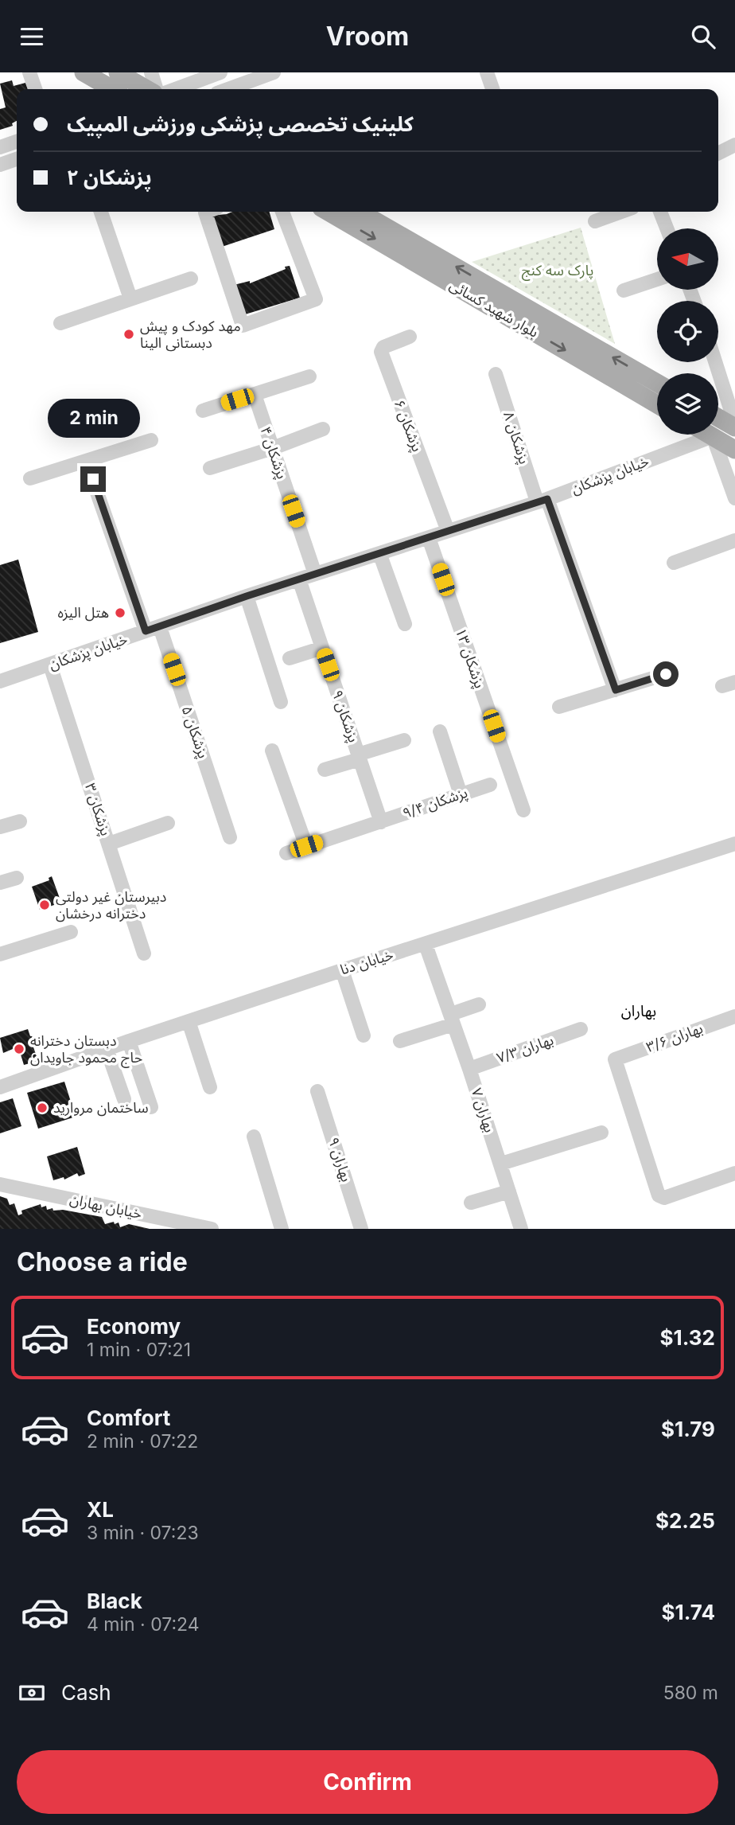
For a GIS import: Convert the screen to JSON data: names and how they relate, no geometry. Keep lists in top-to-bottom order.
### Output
{
  "streets": {
    "main road": ["بلوار شهید کسائی"],
    "street": [
      "۶ پزشکان",
      "۸ پزشکان",
      "۴ پزشکان",
      "خیابان پزشکان",
      "۱۳ پزشکان",
      "۹ پزشکان",
      "۵ پزشکان",
      "۹/۴ پزشکان",
      "۳ پزشکان",
      "خیابان دنا",
      "۳/۶ بهاران",
      "۷/۳ بهاران",
      "۷ بهاران",
      "۹ بهاران",
      "خیابان بهاران"
    ]
  },
  "crossings": [
    ["۶ پزشکان", "خیابان پزشکان"],
    ["۸ پزشکان", "خیابان پزشکان"],
    ["۴ پزشکان", "خیابان پزشکان"],
    ["خیابان پزشکان", "۱۳ پزشکان"],
    ["خیابان پزشکان", "۹ پزشکان"],
    ["خیابان پزشکان", "۵ پزشکان"],
    ["خیابان پزشکان", "۳ پزشکان"],
    ["۹ پزشکان", "۹/۴ پزشکان"],
    ["خیابان دنا", "۷ بهاران"],
    ["۷/۳ بهاران", "۷ بهاران"]
  ],
  "districts": ["بهاران"],
  "parks": ["پارک سه کنج"],
  "places": [
    "مهد کودک و پیش دبستانی الینا",
    "هتل الیزه",
    "دبیرستان غیر دولتی دخترانه درخشان",
    "دبستان دخترانه حاج محمود جاویدان",
    "ساختمان مروارید"
  ],
  "north": "left",
  "page": {
    "header": "Vroom",
    "banner": ["کلینیک تخصصی پزشکی ورزشی المپیک", "۲ پزشکان"],
    "bubble": "2 min",
    "heading": "Choose a ride",
    "list": [
      {
        "name": "Economy",
        "note": "1 min · 07:21",
        "value": "$1.32"
      },
      {
        "name": "Comfort",
        "note": "2 min · 07:22",
        "value": "$1.79"
      },
      {
        "name": "XL",
        "note": "3 min · 07:23",
        "value": "$2.25"
      },
      {
        "name": "Black",
        "note": "4 min · 07:24",
        "value": "$1.74"
      }
    ],
    "pay": ["Cash", "580 m"],
    "buttons": "Confirm"
  }
}
